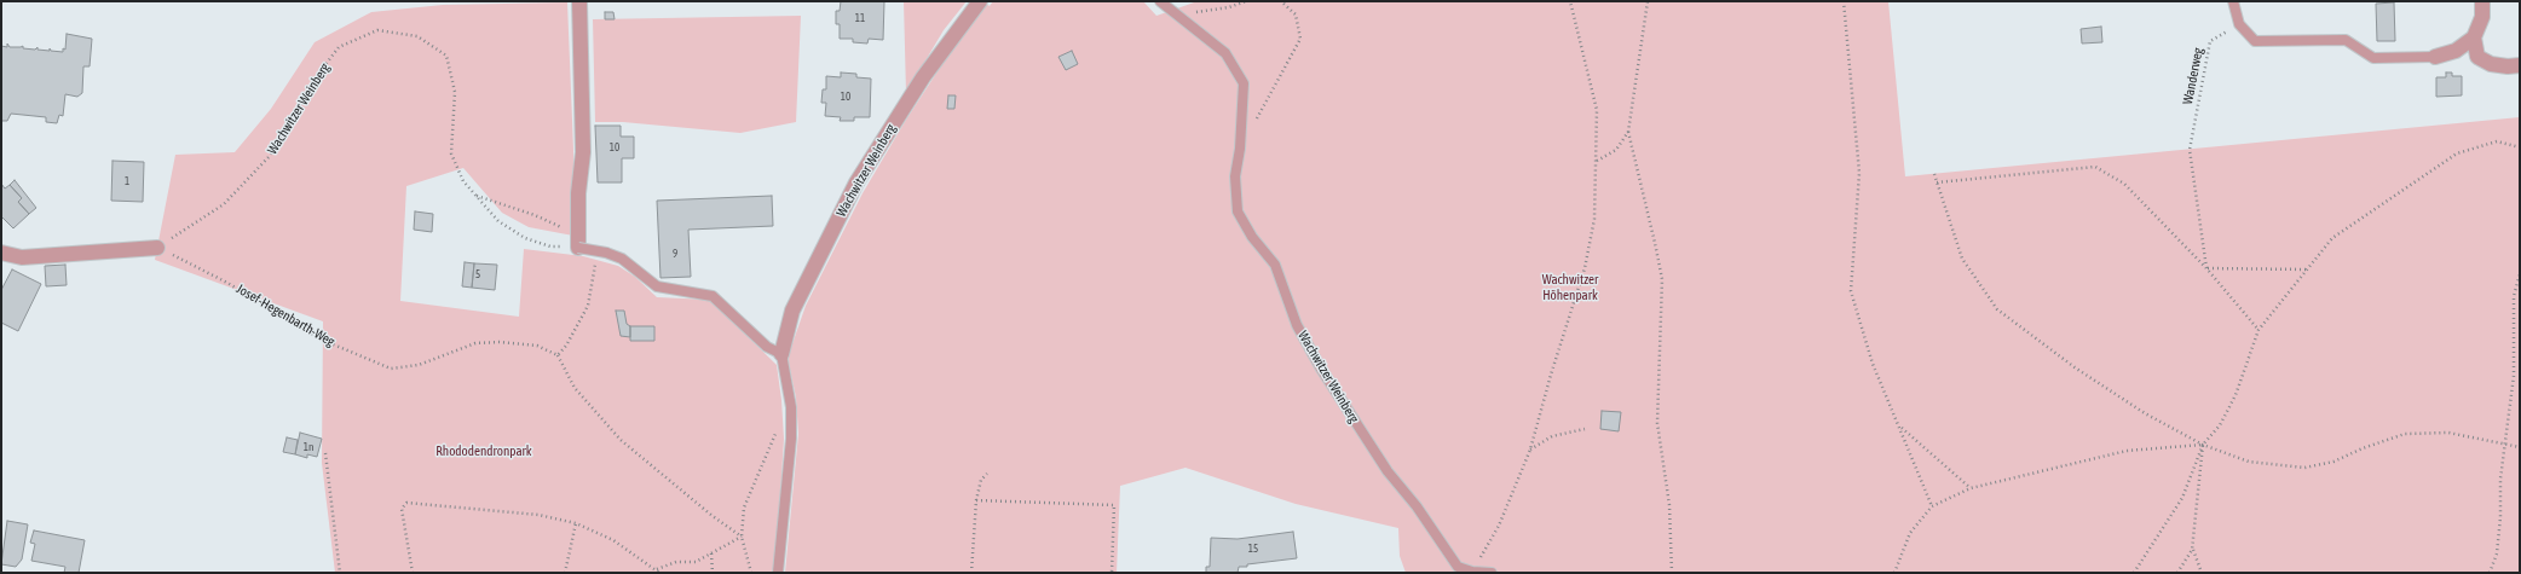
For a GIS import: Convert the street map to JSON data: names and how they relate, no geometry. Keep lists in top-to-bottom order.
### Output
{
  "streets": {
    "street": ["Wachwitzer Weinberg"],
    "path": ["Wanderweg", "Josef-Hegenbarth-Weg"]
  },
  "crossings": [
    ["Wachwitzer Weinberg", "Josef-Hegenbarth-Weg"]
  ],
  "parks": ["Wachwitzer Höhenpark", "Rhododendronpark"],
  "house_numbers": [
    "11",
    "10",
    "10",
    "1",
    "9",
    "5",
    "1n",
    "15"
  ]
}
